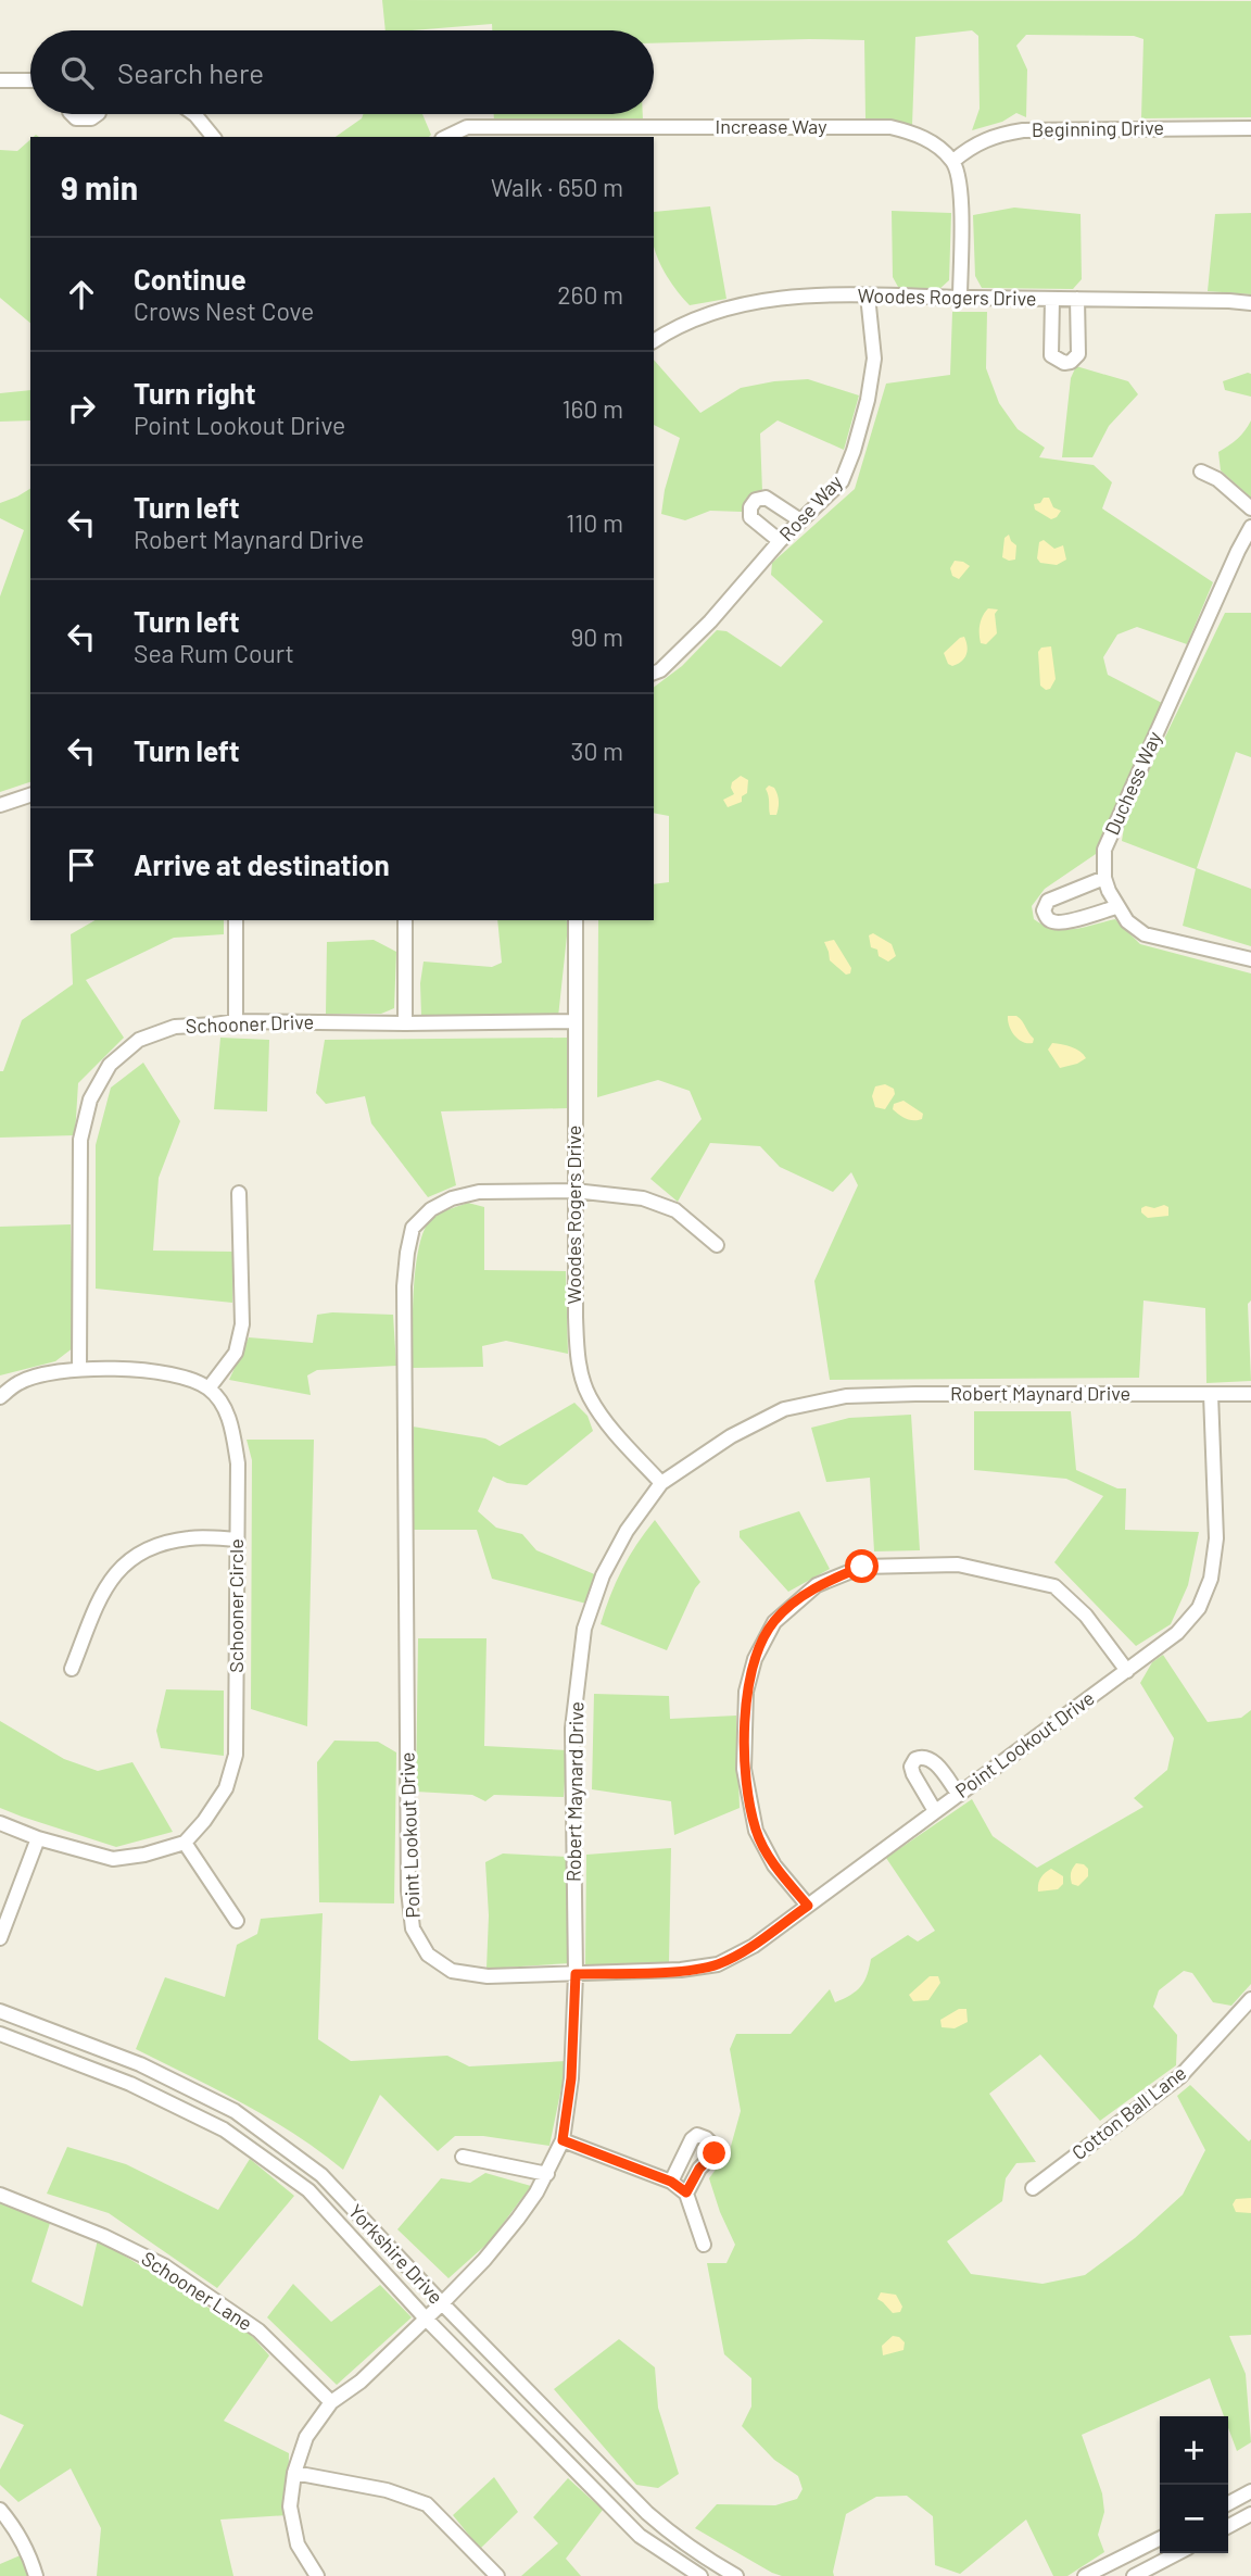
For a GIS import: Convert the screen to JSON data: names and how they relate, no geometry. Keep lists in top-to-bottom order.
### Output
{
  "streets": {
    "street": [
      "Increase Way",
      "Beginning Drive",
      "Woodes Rogers Drive",
      "Rose Way",
      "Duchess Way",
      "Schooner Drive",
      "Robert Maynard Drive",
      "Schooner Circle",
      "Point Lookout Drive",
      "Cotton Ball Lane",
      "Yorkshire Drive",
      "Schooner Lane"
    ]
  },
  "crossings": [
    ["Increase Way", "Beginning Drive"],
    ["Woodes Rogers Drive", "Rose Way"],
    ["Woodes Rogers Drive", "Schooner Drive"],
    ["Woodes Rogers Drive", "Robert Maynard Drive"],
    ["Woodes Rogers Drive", "Point Lookout Drive"],
    ["Robert Maynard Drive", "Point Lookout Drive"],
    ["Robert Maynard Drive", "Yorkshire Drive"],
    ["Robert Maynard Drive", "Schooner Lane"]
  ],
  "page": {
    "search": "Search here",
    "heading": ["9 min", "Walk · 650 m"],
    "list": [
      ["Continue", "Crows Nest Cove", "260 m"],
      ["Turn right", "Point Lookout Drive", "160 m"],
      ["Turn left", "Robert Maynard Drive", "110 m"],
      ["Turn left", "Sea Rum Court", "90 m"],
      ["Turn left", "30 m"],
      "Arrive at destination"
    ],
    "map_buttons": ["+", "−"]
  }
}
